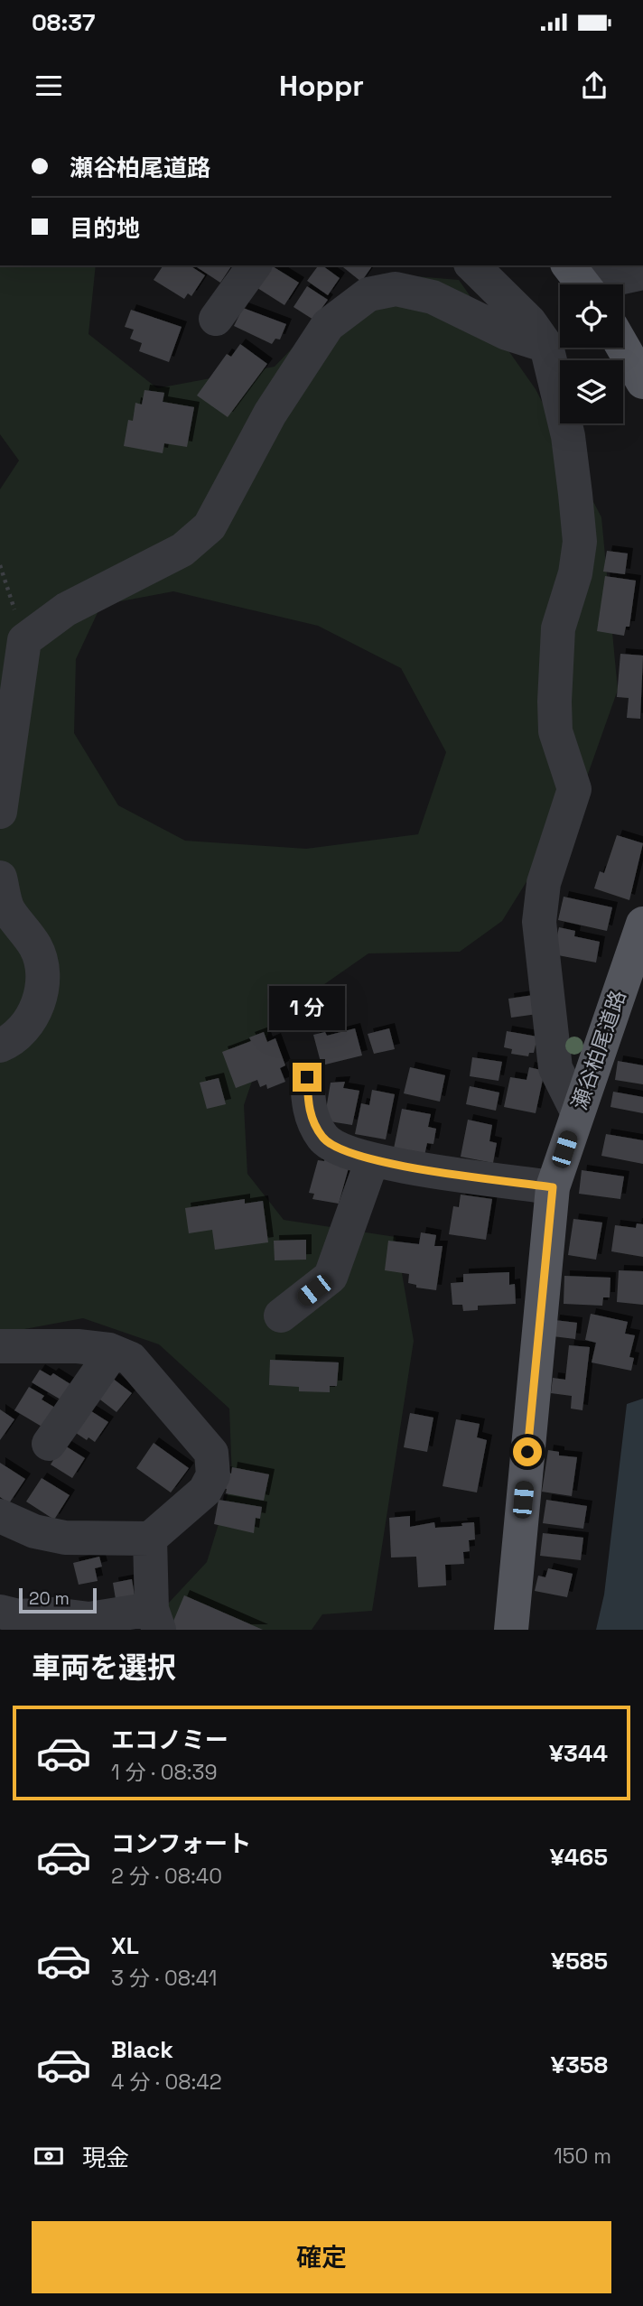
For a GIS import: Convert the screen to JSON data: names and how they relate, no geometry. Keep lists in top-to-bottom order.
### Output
{
  "streets": {
    "main road": ["瀬谷柏尾道路"]
  },
  "scale_bar": "20 m",
  "page": {
    "status": "08:37",
    "header": "Hoppr",
    "banner": ["瀬谷柏尾道路", "目的地"],
    "bubble": "1 分",
    "scale": "20 m",
    "heading": "車両を選択",
    "list": [
      {
        "name": "エコノミー",
        "note": "1 分 · 08:39",
        "value": "¥344"
      },
      {
        "name": "コンフォート",
        "note": "2 分 · 08:40",
        "value": "¥465"
      },
      {
        "name": "XL",
        "note": "3 分 · 08:41",
        "value": "¥585"
      },
      {
        "name": "Black",
        "note": "4 分 · 08:42",
        "value": "¥358"
      }
    ],
    "pay": ["現金", "150 m"],
    "buttons": "確定"
  }
}
